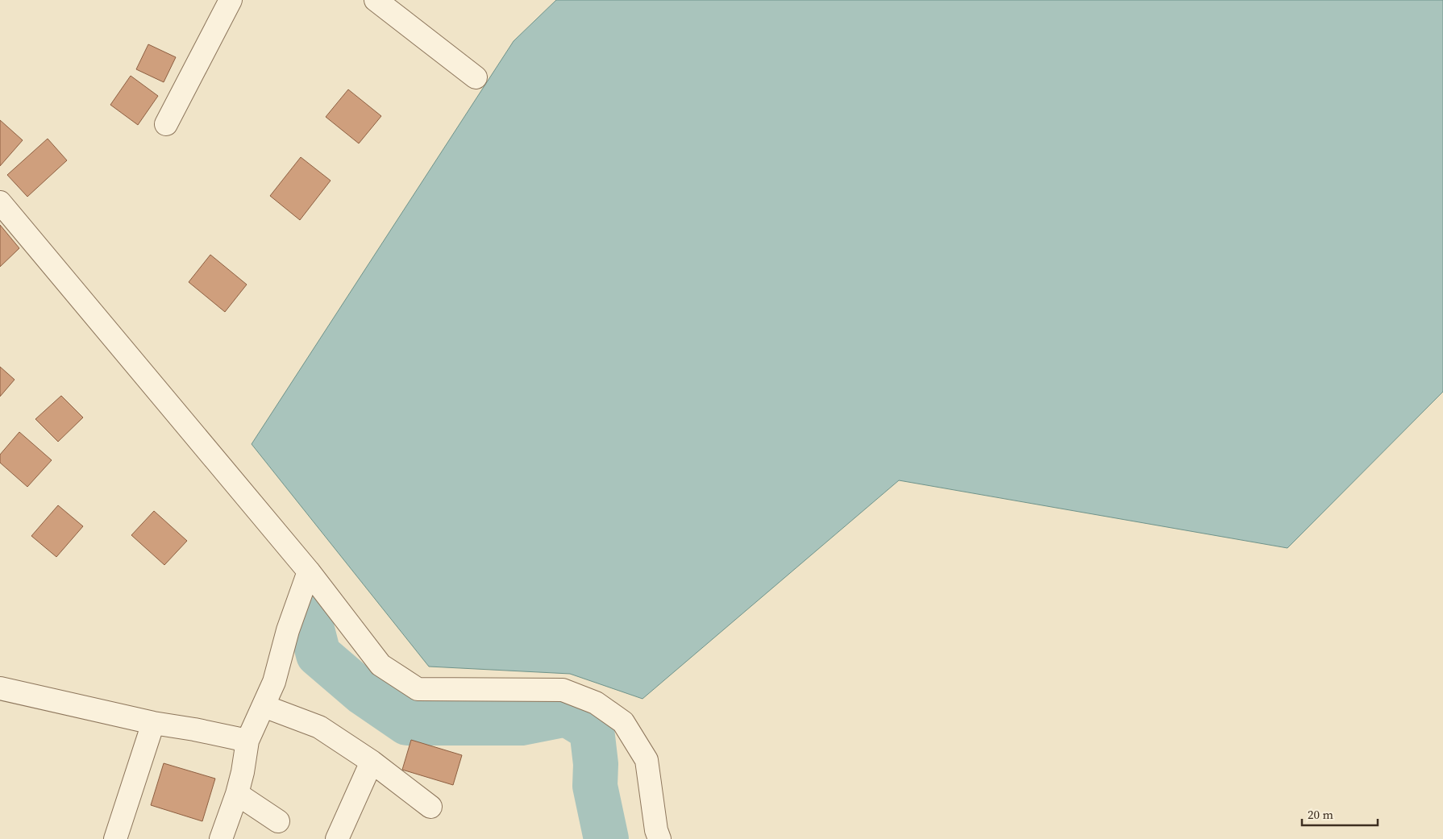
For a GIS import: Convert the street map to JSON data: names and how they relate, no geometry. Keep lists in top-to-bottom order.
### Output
{
  "scale_bar": "20 m"
}
